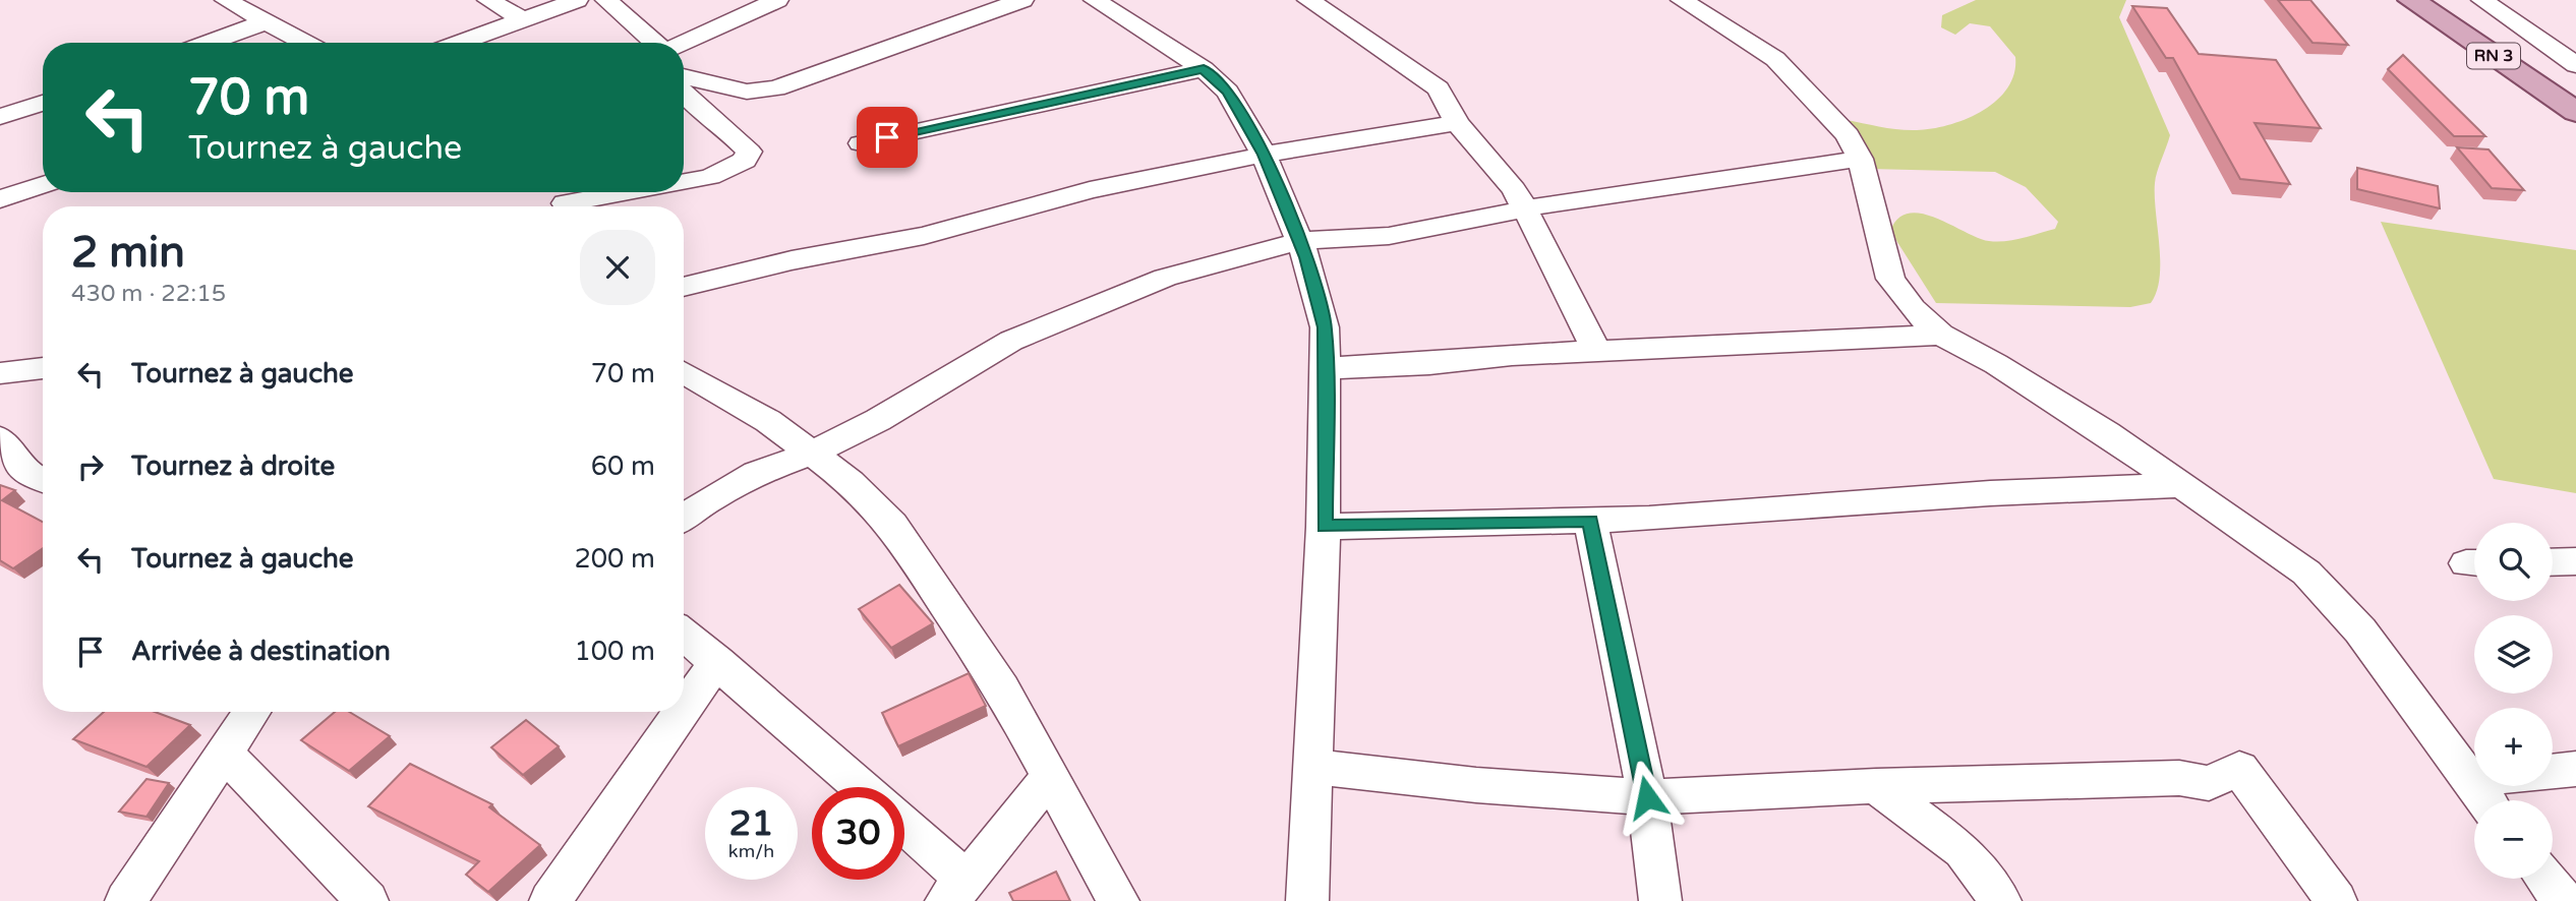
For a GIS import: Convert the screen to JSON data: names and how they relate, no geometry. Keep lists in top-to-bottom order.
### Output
{
  "streets": {
    "main road": ["RN 3"]
  },
  "page": {
    "turn": ["70 m", "Tournez à gauche"],
    "heading": ["2 min", "430 m · 22:15"],
    "list": [
      {
        "name": "Tournez à gauche",
        "value": "70 m"
      },
      {
        "name": "Tournez à droite",
        "value": "60 m"
      },
      {
        "name": "Tournez à gauche",
        "value": "200 m"
      },
      {
        "name": "Arrivée à destination",
        "value": "100 m"
      }
    ],
    "map_buttons": ["+", "−"],
    "speed": "21 km/h",
    "limit": "30"
  }
}
